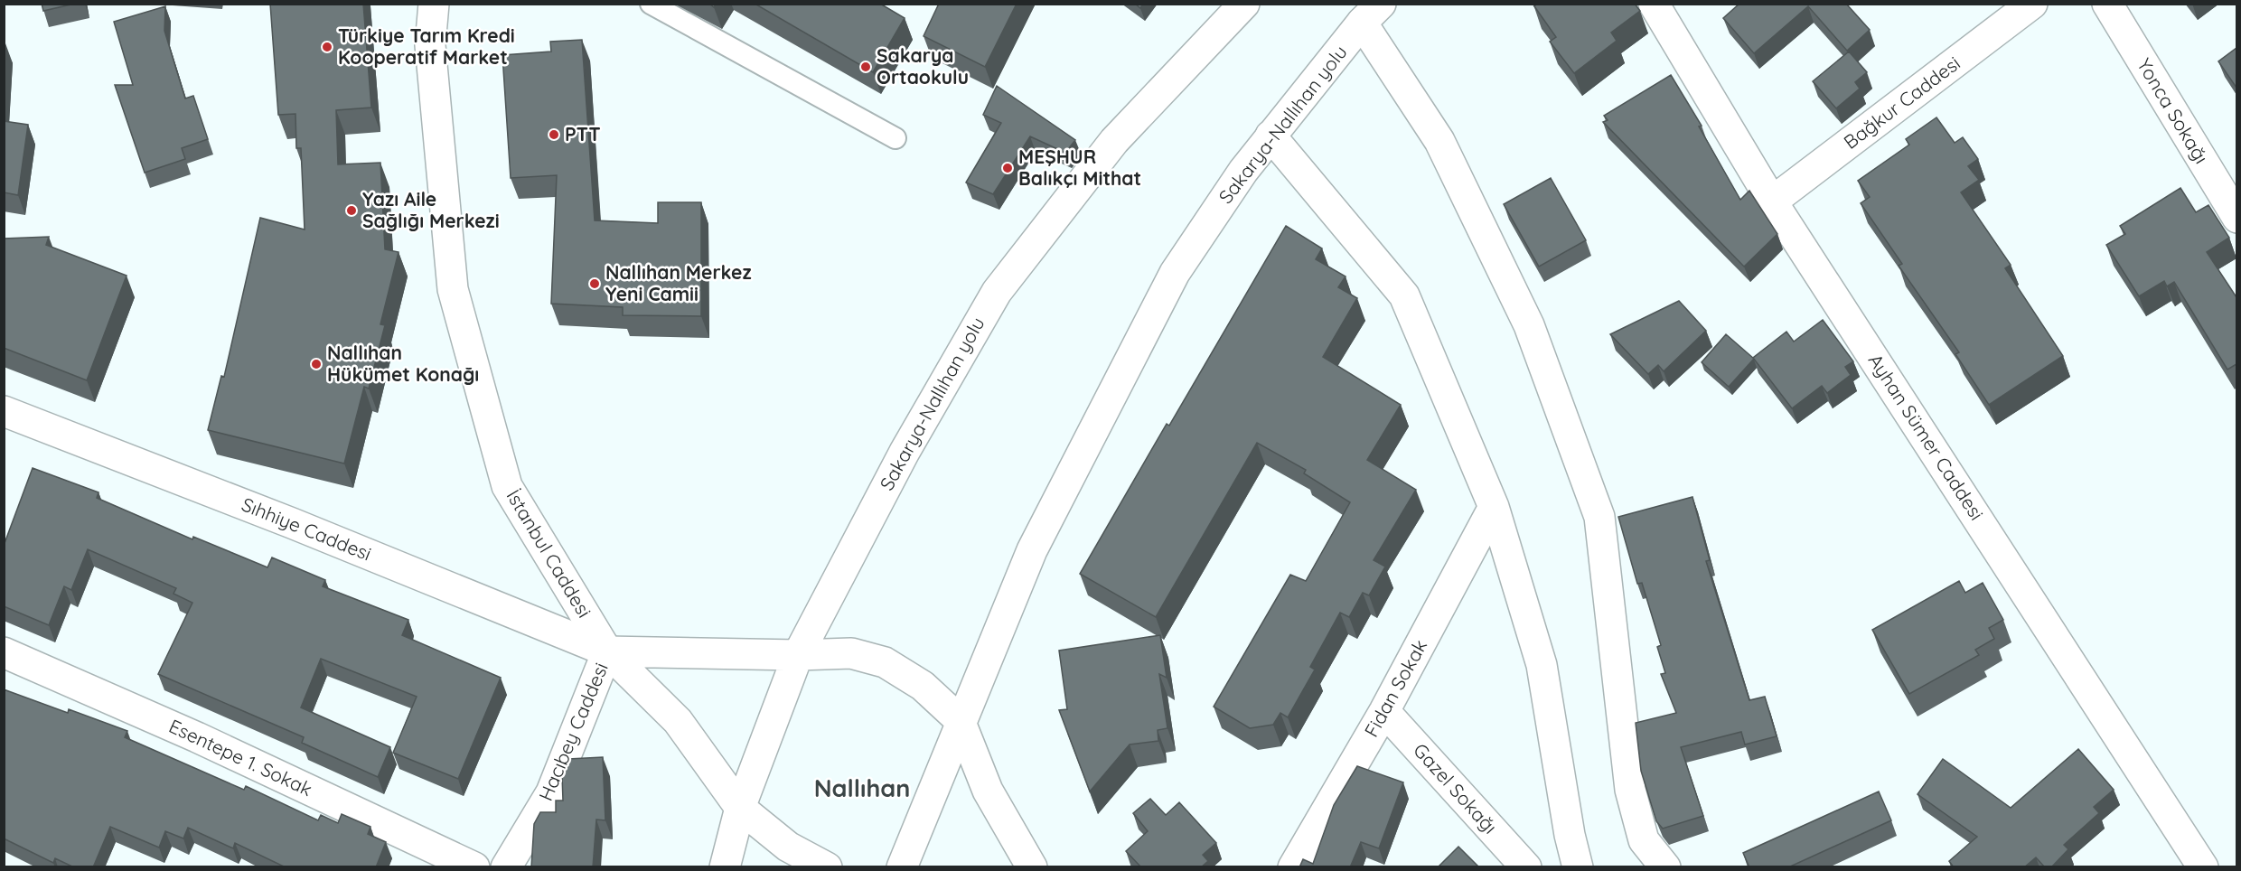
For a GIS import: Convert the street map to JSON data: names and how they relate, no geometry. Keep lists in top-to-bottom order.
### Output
{
  "streets": {
    "street": [
      "Bağkur Caddesi",
      "Yonca Sokağı",
      "Sakarya-Nallıhan yolu",
      "Ayhan Sümer Caddesi",
      "Sıhhiye Caddesi",
      "İstanbul Caddesi",
      "Fidan Sokak",
      "Hacıbey Caddesi",
      "Esentepe 1. Sokak",
      "Gazel Sokağı"
    ]
  },
  "crossings": [
    ["Bağkur Caddesi", "Ayhan Sümer Caddesi"],
    ["Sıhhiye Caddesi", "İstanbul Caddesi"],
    ["Sıhhiye Caddesi", "Hacıbey Caddesi"],
    ["İstanbul Caddesi", "Hacıbey Caddesi"],
    ["Fidan Sokak", "Gazel Sokağı"]
  ],
  "districts": ["Nallıhan"],
  "places": [
    "Türkiye Tarım Kredi Kooperatif Market",
    "Sakarya Ortaokulu",
    "PTT",
    "MEŞHUR Balıkçı Mithat",
    "Yazı Aile Sağlığı Merkezi",
    "Nallıhan Merkez Yeni Camii",
    "Nallıhan Hükümet Konağı"
  ]
}
